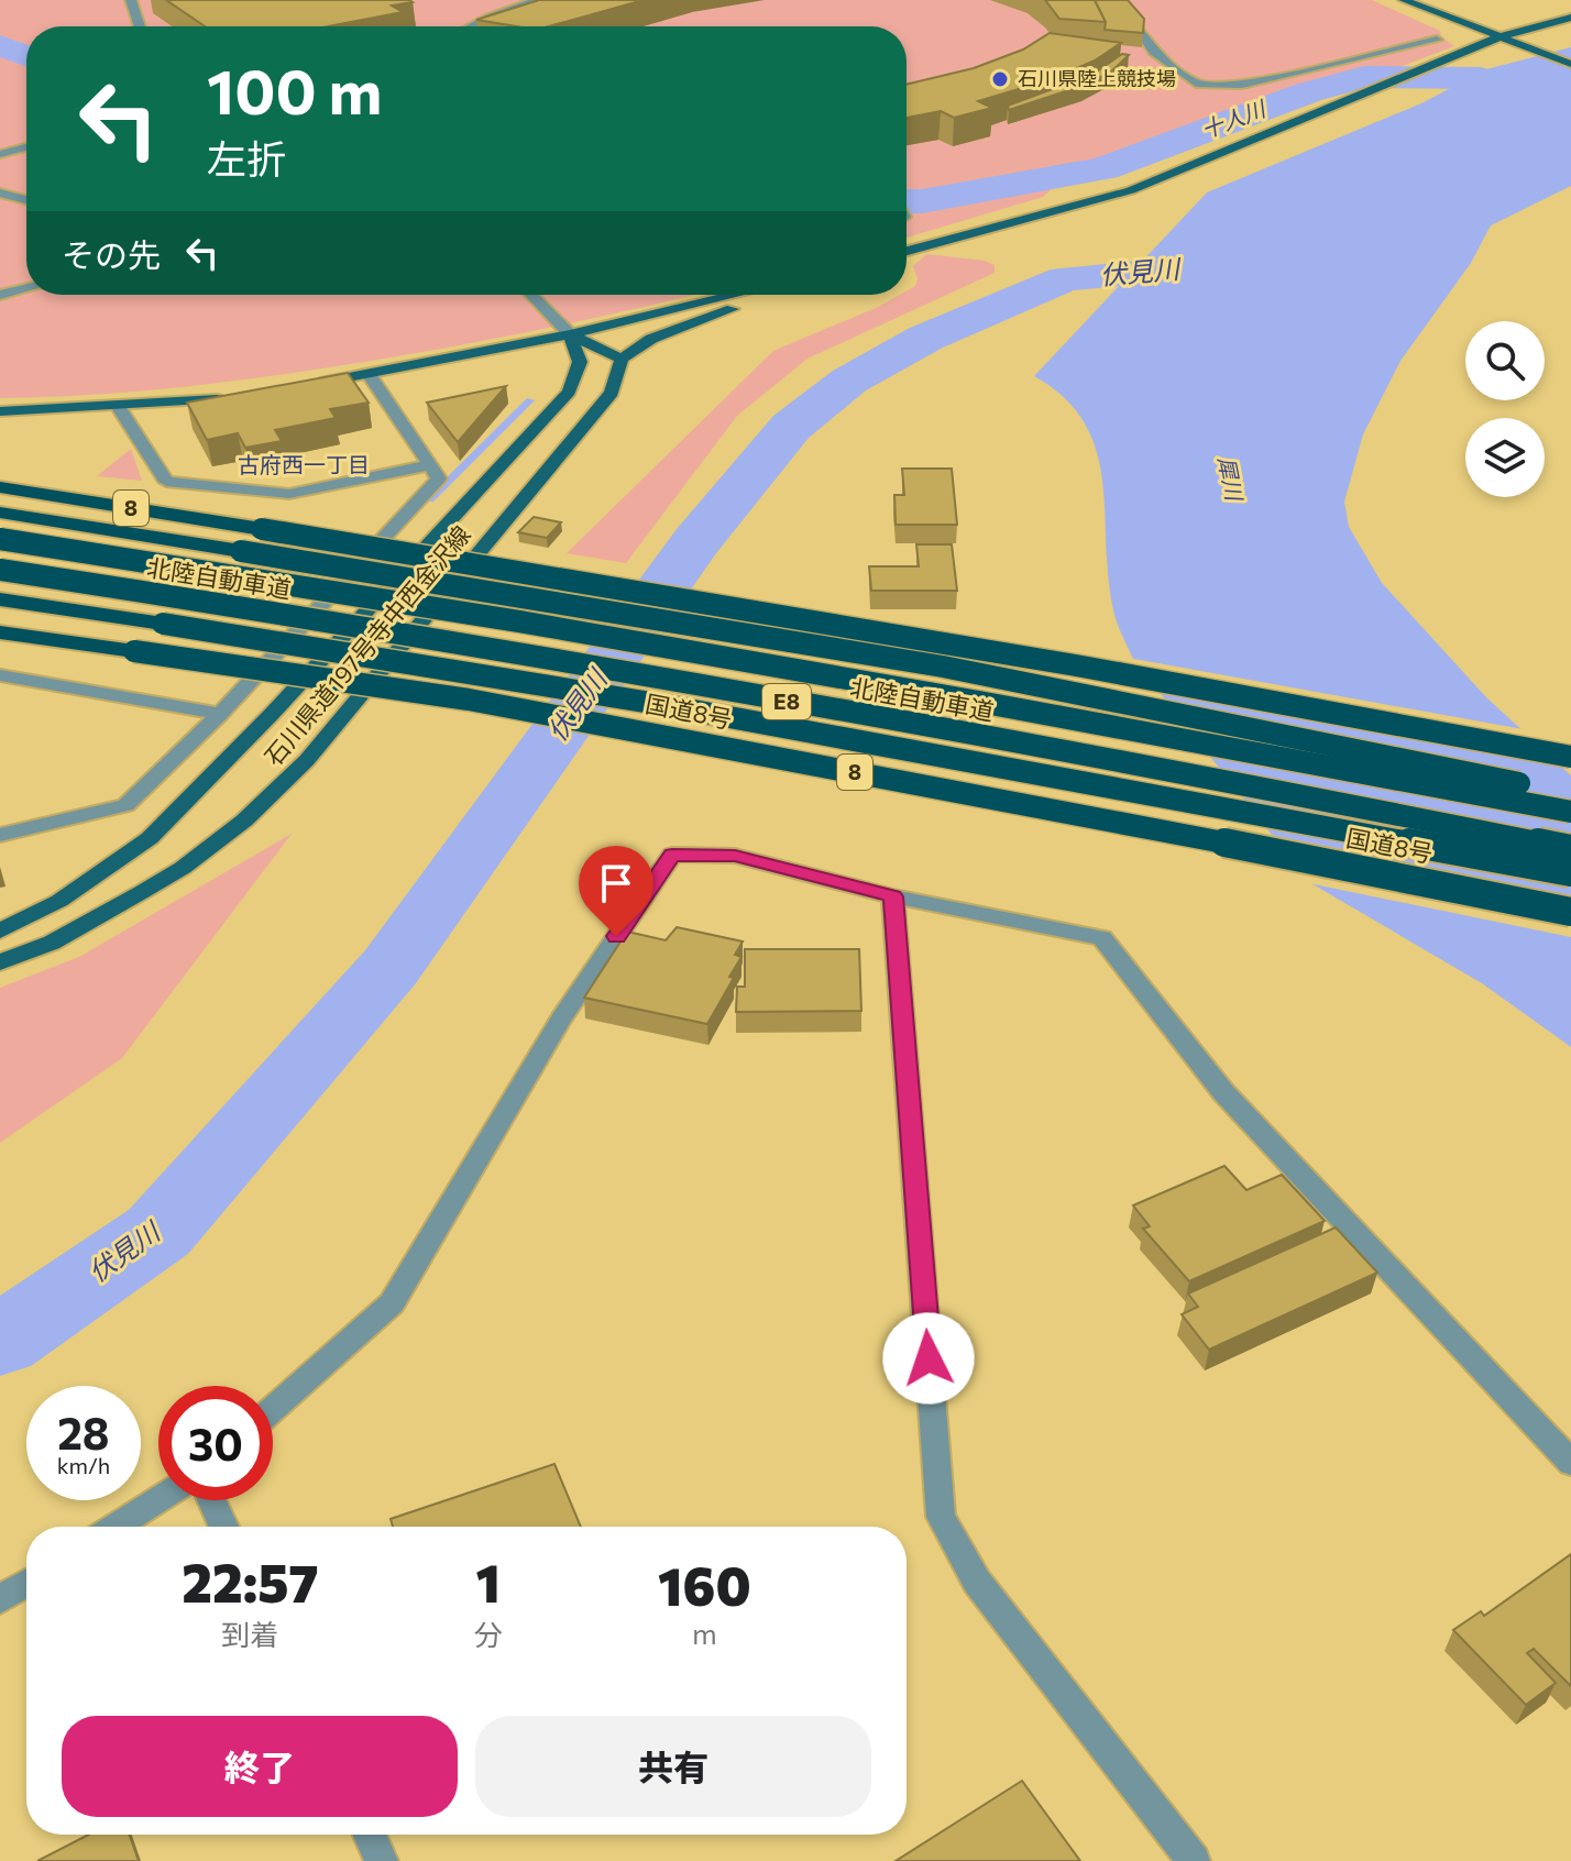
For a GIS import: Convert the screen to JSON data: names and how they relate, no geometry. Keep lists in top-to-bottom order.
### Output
{
  "streets": {
    "highway": [
      "8",
      "北陸自動車道",
      "E8",
      "国道8号"
    ],
    "main road": ["石川県道197号寺中西金沢線"]
  },
  "districts": ["古府西一丁目"],
  "water": ["十人川", "伏見川", "犀川"],
  "places": ["石川県陸上競技場"],
  "page": {
    "turn": ["100 m", "左折"],
    "then": "その先",
    "speed": "28 km/h",
    "limit": "30",
    "eta": [
      "22:57",
      "到着",
      "1",
      "分",
      "160",
      "m"
    ],
    "buttons": ["終了", "共有"]
  }
}
